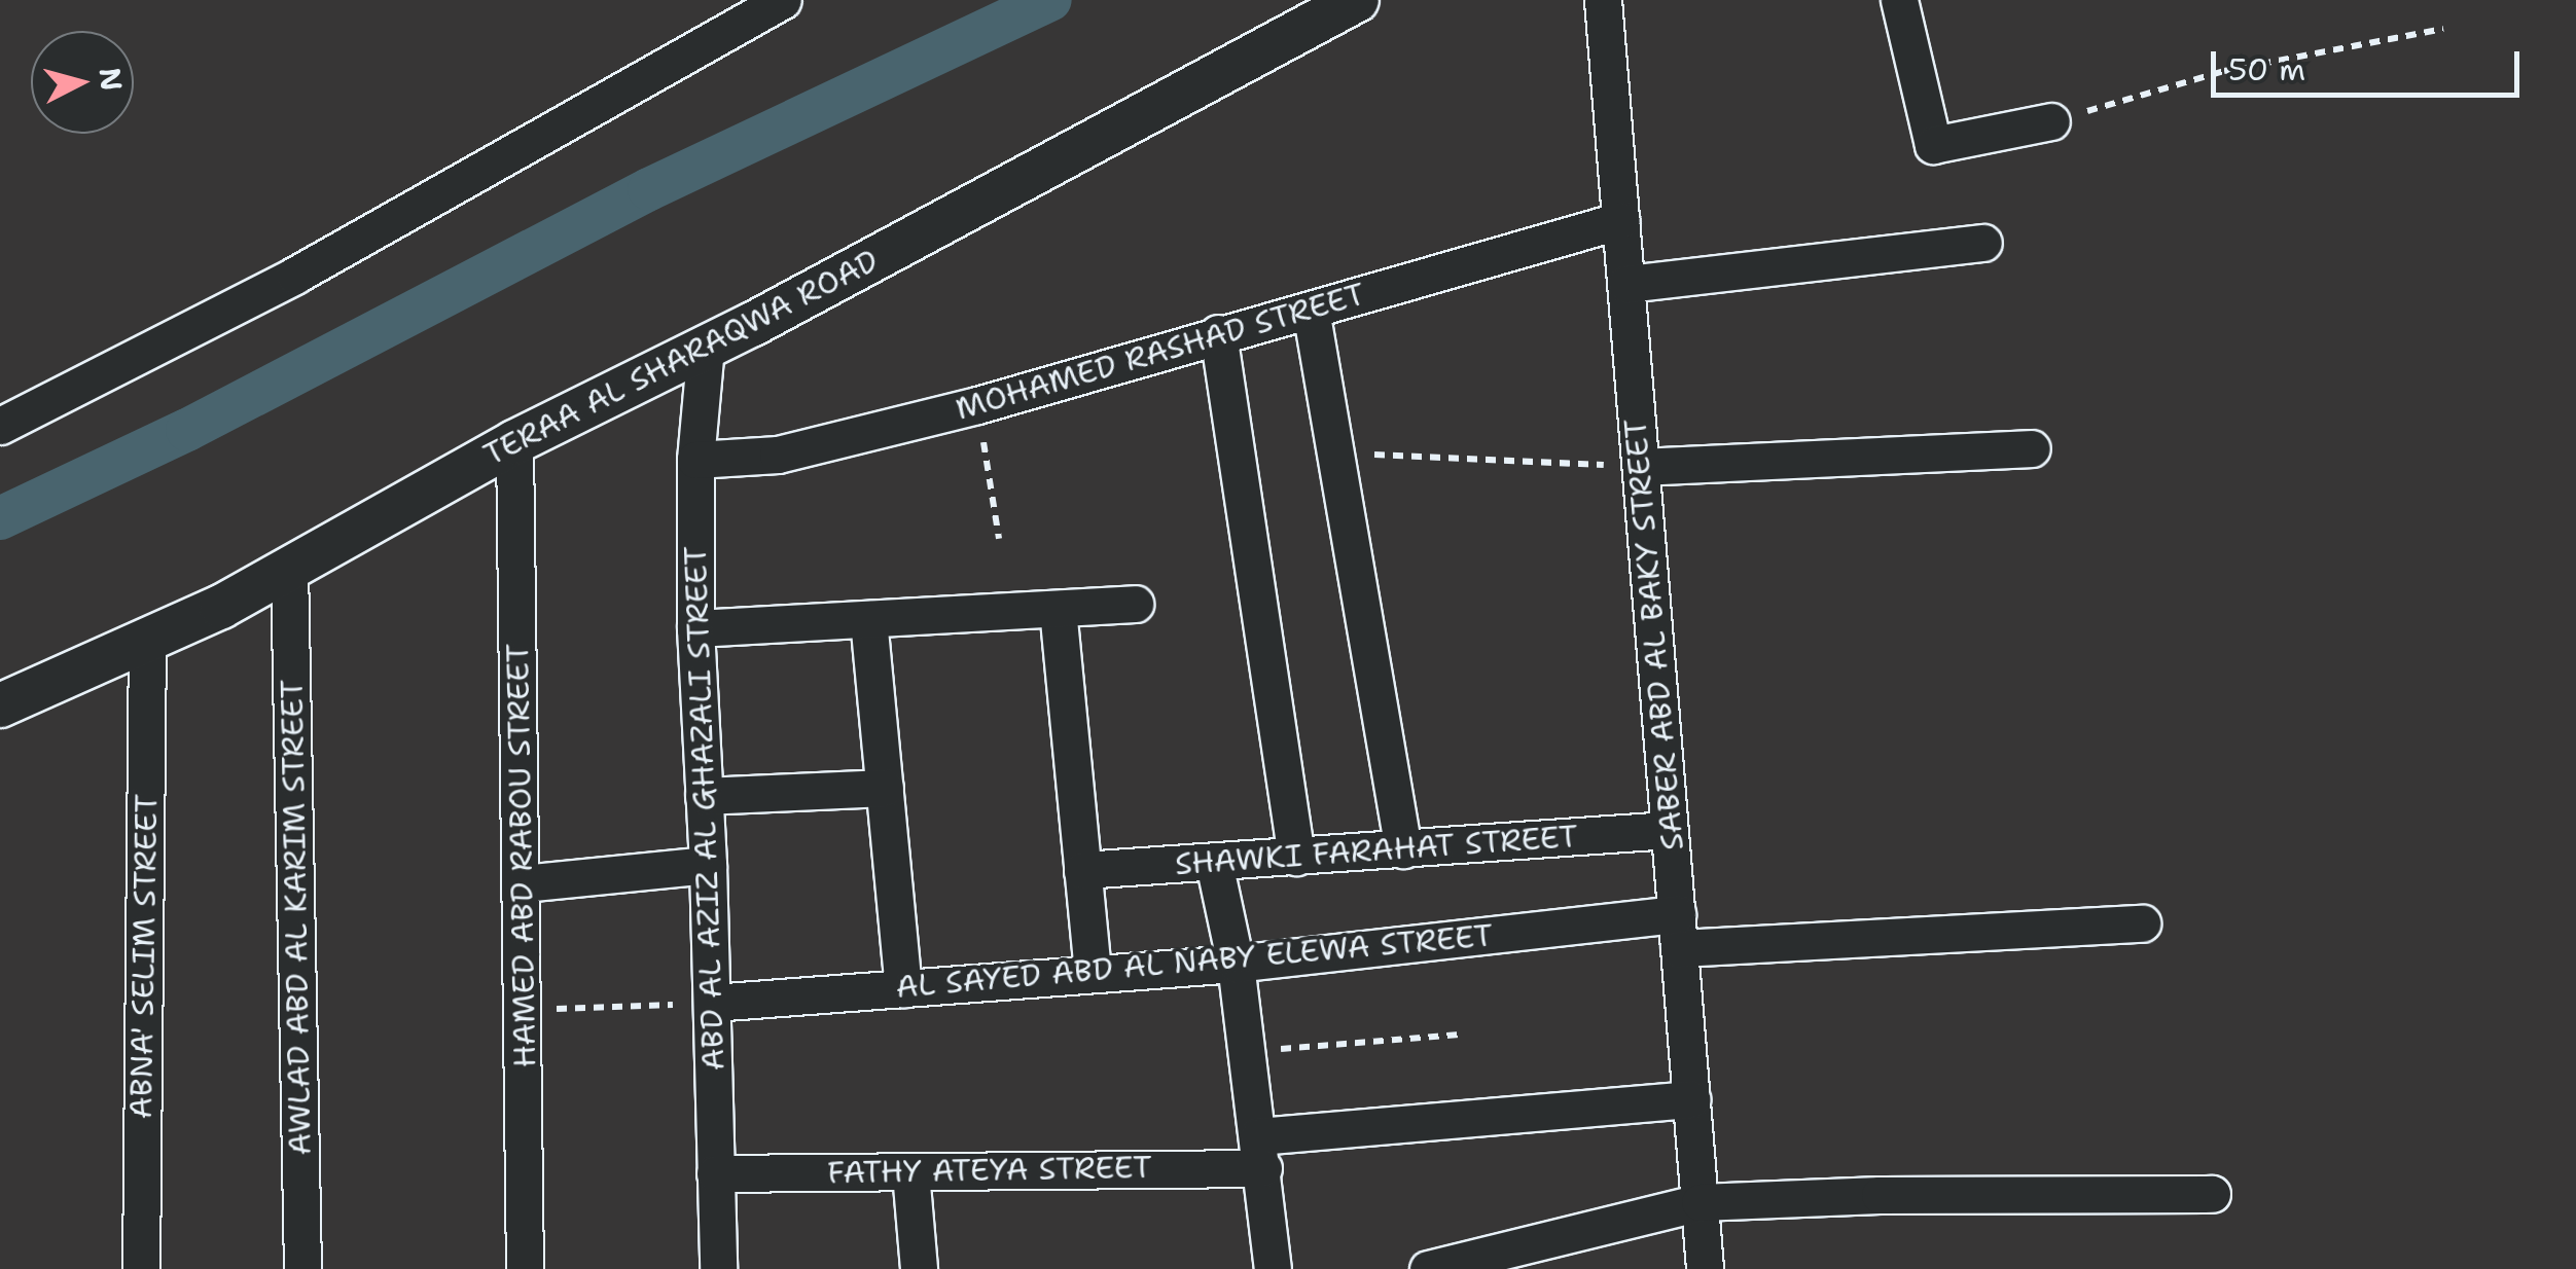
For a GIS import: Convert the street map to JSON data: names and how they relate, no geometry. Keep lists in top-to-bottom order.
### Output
{
  "streets": {
    "street": [
      "MOHAMED RASHAD STREET",
      "TERAA AL SHARAQWA ROAD",
      "SABER ABD AL BAKY STREET",
      "ABD AL AZIZ AL GHAZALI STREET",
      "SHAWKI FARAHAT STREET",
      "HAMED ABD RABOU STREET",
      "AWLAD ABD AL KARIM STREET",
      "ABNA' SELIM STREET",
      "AL SAYED ABD AL NABY ELEWA STREET",
      "FATHY ATEYA STREET"
    ]
  },
  "crossings": [
    ["MOHAMED RASHAD STREET", "SABER ABD AL BAKY STREET"],
    ["MOHAMED RASHAD STREET", "ABD AL AZIZ AL GHAZALI STREET"],
    ["TERAA AL SHARAQWA ROAD", "ABD AL AZIZ AL GHAZALI STREET"],
    ["TERAA AL SHARAQWA ROAD", "HAMED ABD RABOU STREET"],
    ["TERAA AL SHARAQWA ROAD", "AWLAD ABD AL KARIM STREET"],
    ["TERAA AL SHARAQWA ROAD", "ABNA' SELIM STREET"],
    ["SABER ABD AL BAKY STREET", "SHAWKI FARAHAT STREET"],
    ["SABER ABD AL BAKY STREET", "AL SAYED ABD AL NABY ELEWA STREET"],
    ["SABER ABD AL BAKY STREET", "FATHY ATEYA STREET"],
    ["ABD AL AZIZ AL GHAZALI STREET", "AL SAYED ABD AL NABY ELEWA STREET"],
    ["ABD AL AZIZ AL GHAZALI STREET", "FATHY ATEYA STREET"]
  ],
  "scale_bar": "50 m",
  "north": "right"
}
